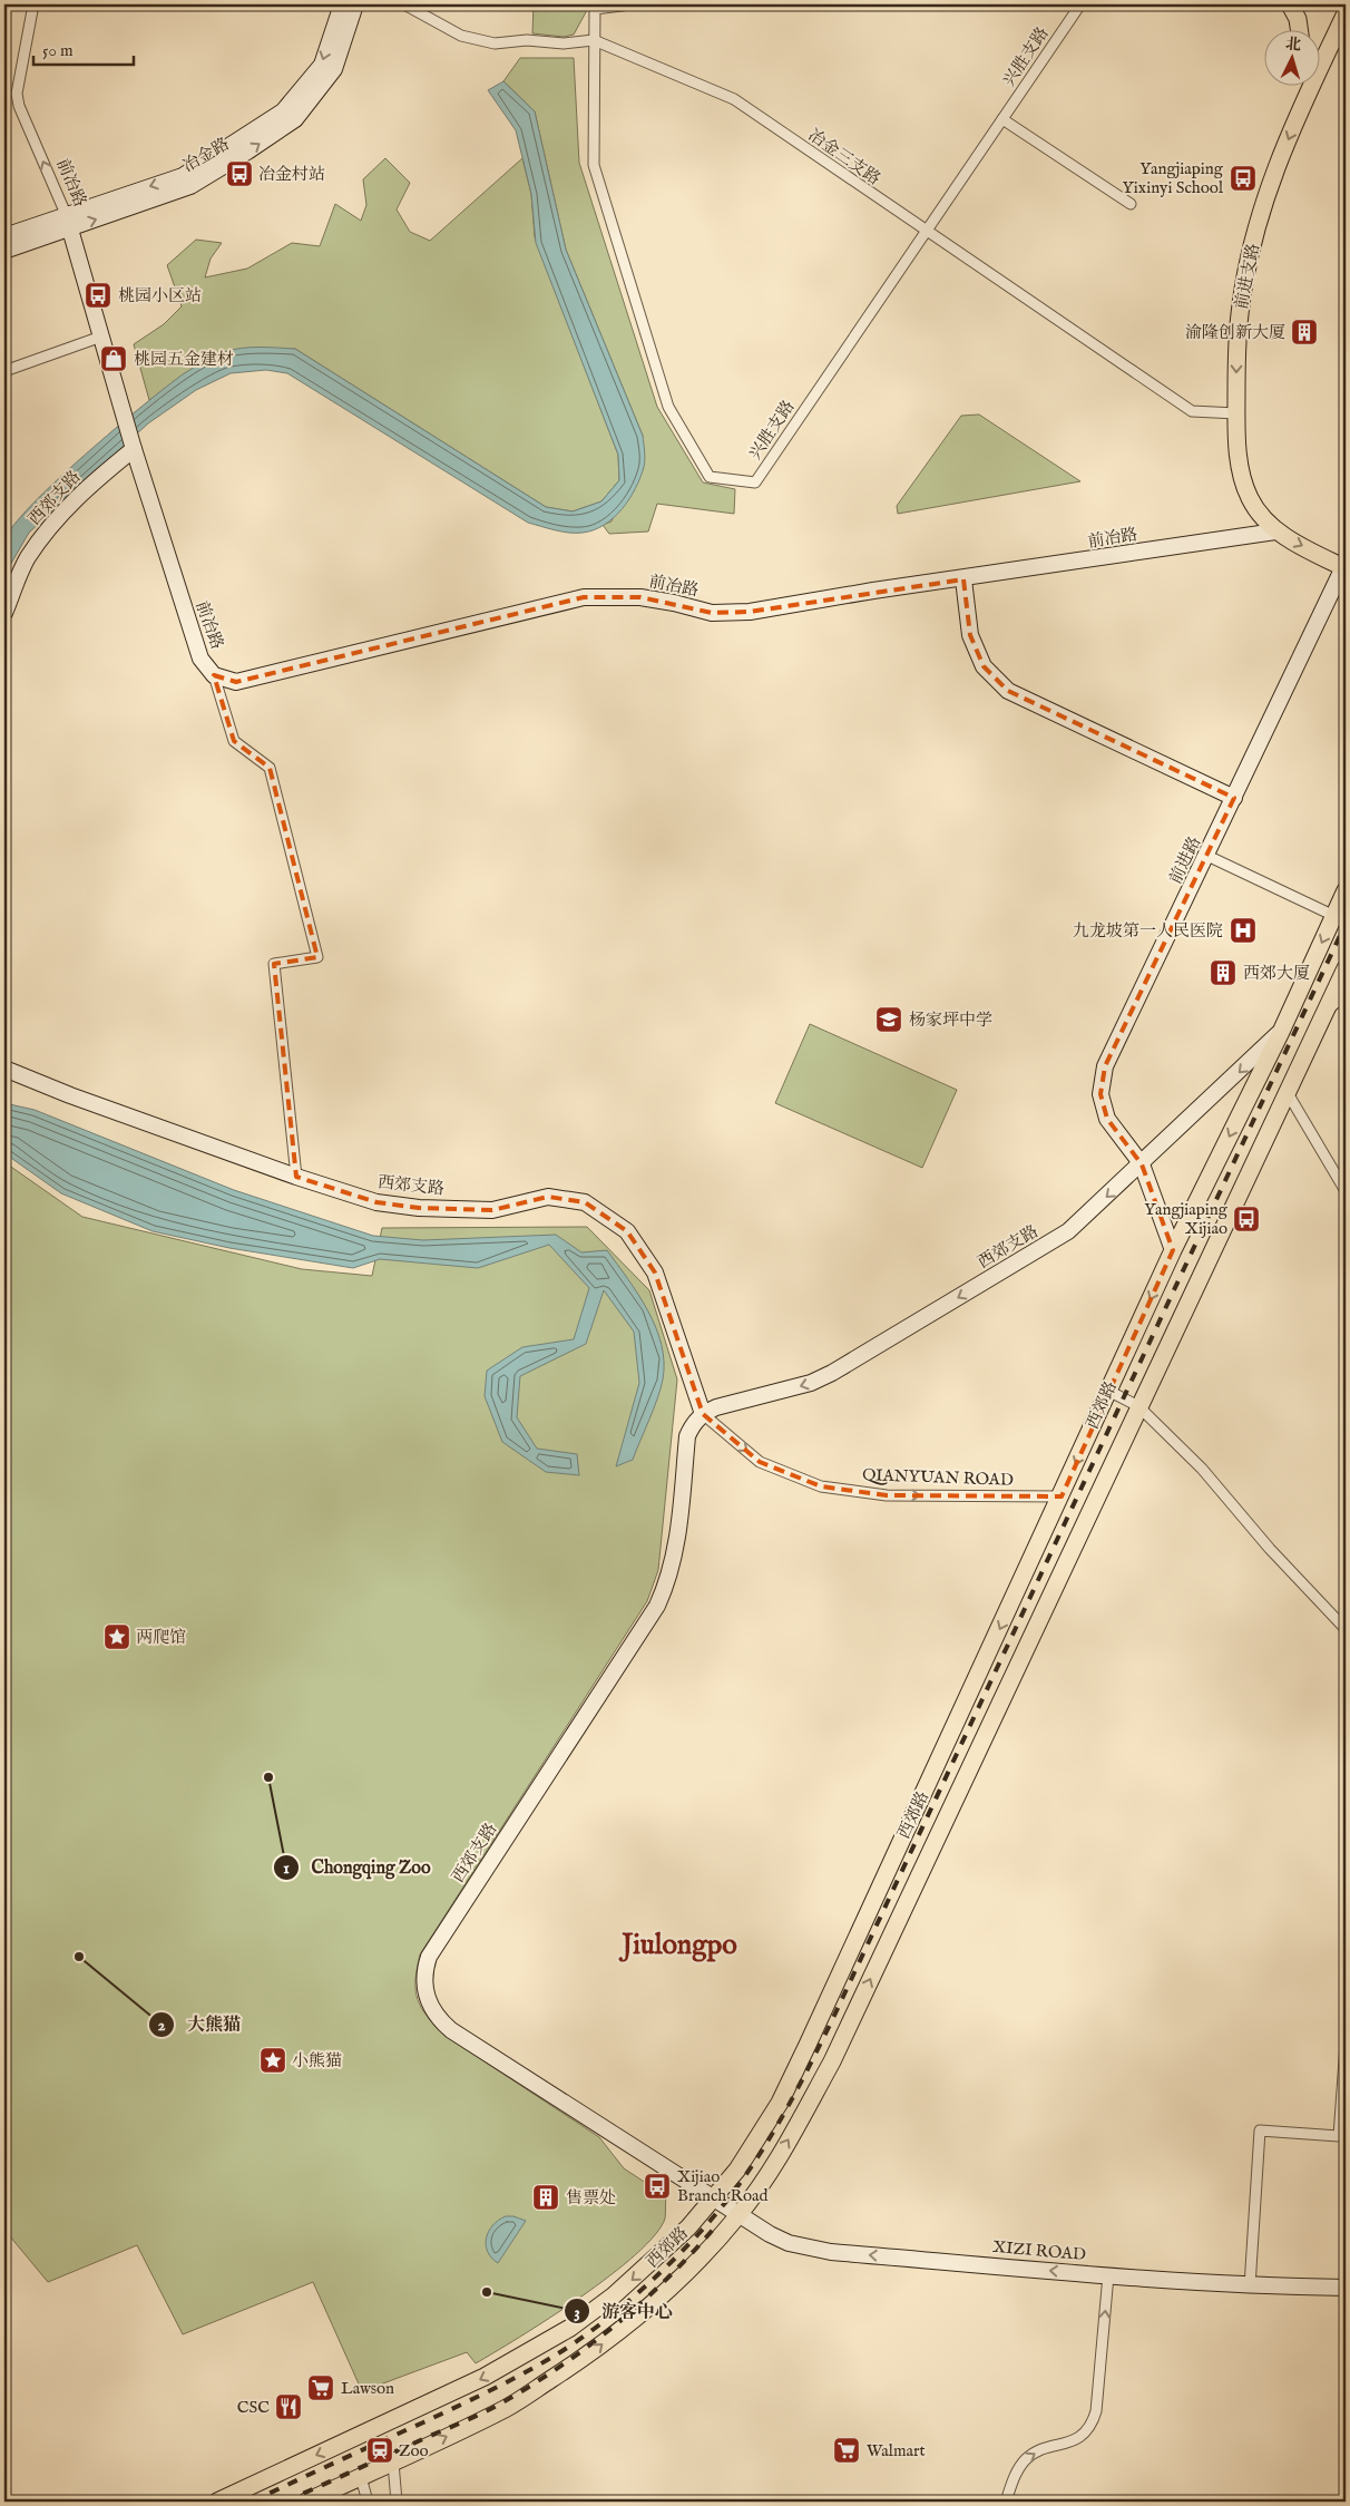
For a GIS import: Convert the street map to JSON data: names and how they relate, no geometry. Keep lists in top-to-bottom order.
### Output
{
  "streets": {
    "main road": ["前进支路", "西郊路"],
    "street": [
      "兴胜支路",
      "冶金路",
      "冶金三支路",
      "前冶路",
      "西郊支路",
      "前进路",
      "QIANYUAN ROAD",
      "XIZI ROAD"
    ]
  },
  "crossings": [
    ["兴胜支路", "冶金三支路"],
    ["冶金路", "前冶路"],
    ["冶金三支路", "前进支路"],
    ["前冶路", "前进支路"],
    ["前冶路", "西郊支路"],
    ["前进支路", "前进路"],
    ["西郊支路", "前进路"],
    ["西郊支路", "西郊路"],
    ["西郊支路", "QIANYUAN ROAD"],
    ["西郊支路", "XIZI ROAD"],
    ["前进路", "西郊路"],
    ["西郊路", "QIANYUAN ROAD"],
    ["西郊路", "XIZI ROAD"]
  ],
  "one_way": ["前进支路", "QIANYUAN ROAD", "XIZI ROAD"],
  "districts": ["Jiulongpo"],
  "places": {
    "bus stop": [
      "冶金村站",
      "Yangjiaping Yixinyi School",
      "桃园小区站",
      "Yangjiaping Xijiao",
      "Xijiao Branch Road"
    ],
    "building": ["渝隆创新大厦", "西郊大厦", "售票处"],
    "shop": ["桃园五金建材"],
    "hospital": ["九龙坡第一人民医院"],
    "school or university": ["杨家坪中学"],
    "place": ["两爬馆", "小熊猫"],
    "other": ["Chongqing Zoo", "大熊猫", "游客中心"],
    "supermarket": ["Lawson", "Walmart"],
    "restaurant": ["CSC"],
    "station": ["Zoo"]
  },
  "scale_bar": "50 m",
  "north": "top"
}
